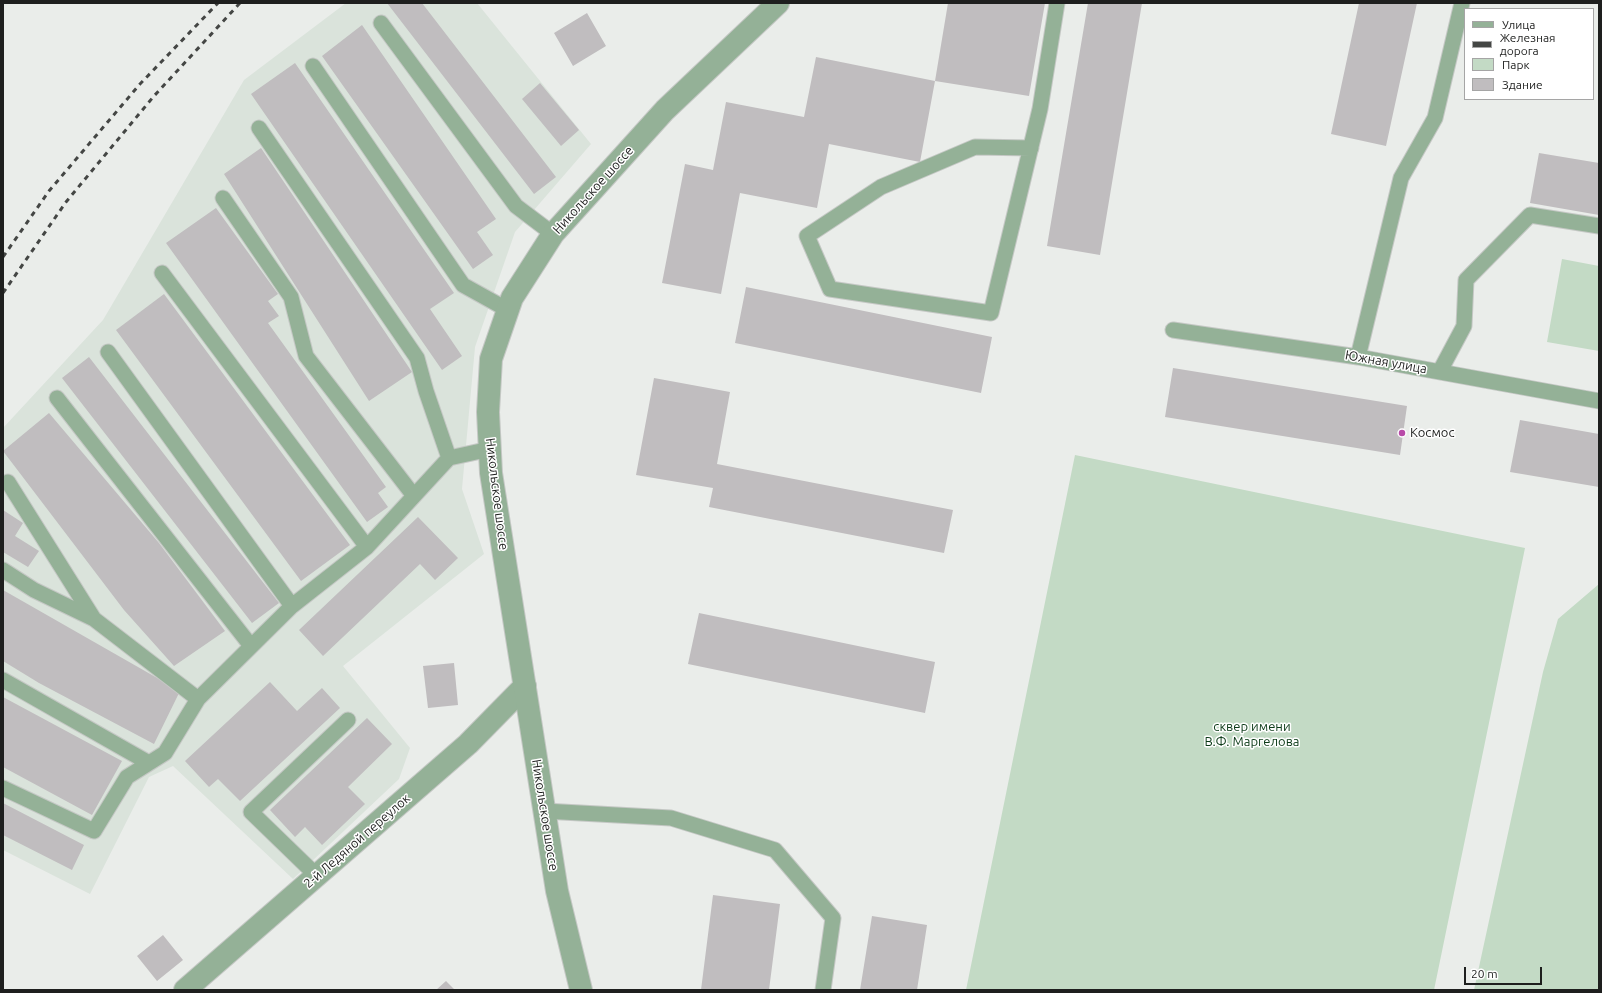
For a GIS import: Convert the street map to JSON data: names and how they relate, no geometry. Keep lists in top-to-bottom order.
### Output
{
  "streets": {
    "street": ["Никольское шоссе", "2-й Ледяной переулок"],
    "lane": ["Южная улица"]
  },
  "crossings": [
    ["Никольское шоссе", "2-й Ледяной переулок"]
  ],
  "parks": ["сквер имени В.Ф. Маргелова"],
  "places": ["Космос"],
  "legend": [
    "Улица",
    "Железная дорога",
    "Парк",
    "Здание"
  ],
  "scale_bar": "20 m"
}
